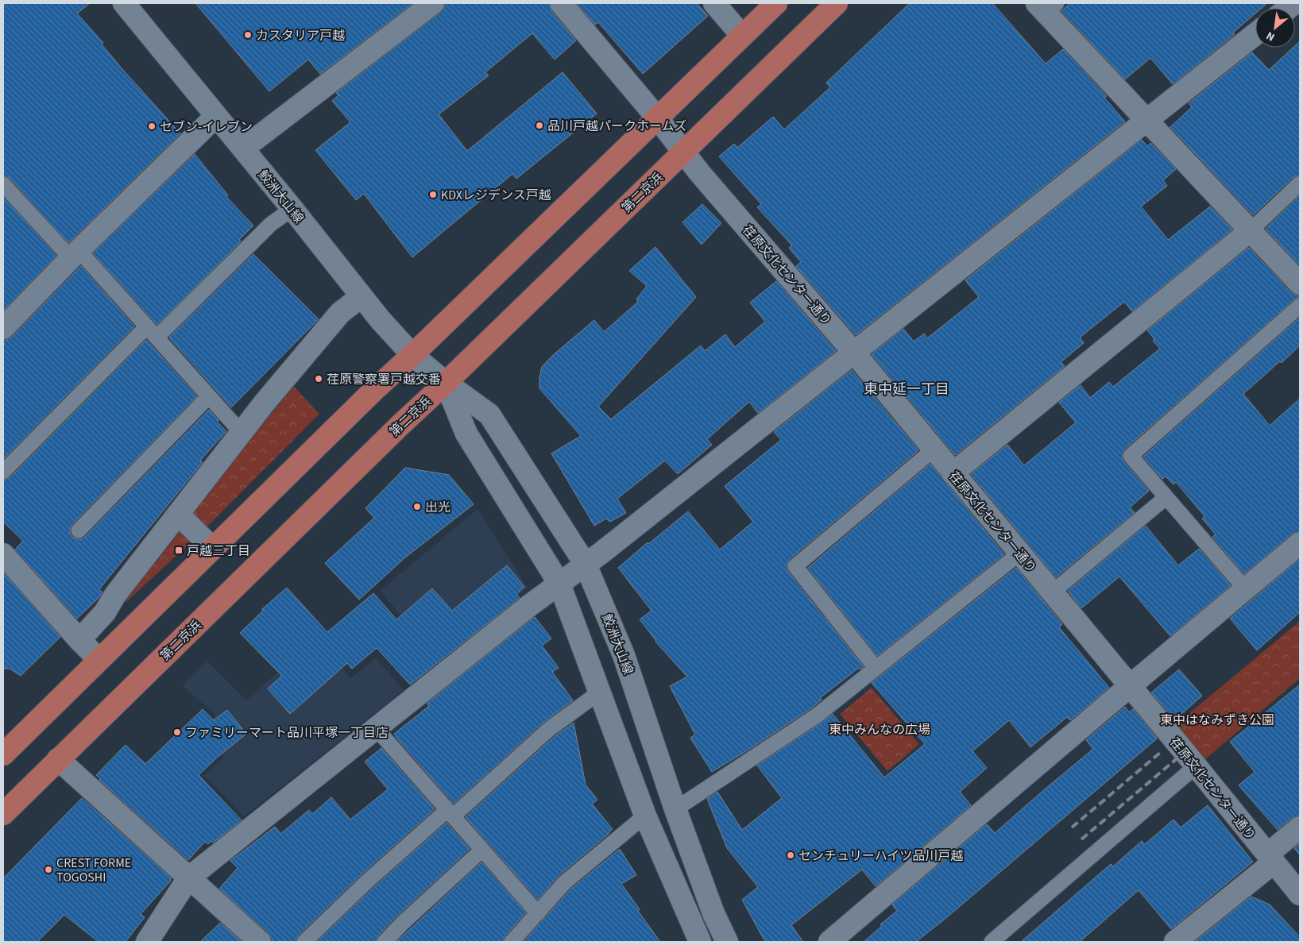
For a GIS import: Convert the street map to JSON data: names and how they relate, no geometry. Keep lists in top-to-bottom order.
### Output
{
  "streets": {
    "highway": ["第二京浜"],
    "street": ["鮫洲大山線", "荏原文化センター通り"]
  },
  "crossings": [
    ["第二京浜", "鮫洲大山線"],
    ["第二京浜", "荏原文化センター通り"]
  ],
  "districts": ["東中延一丁目"],
  "parks": ["東中はなみずき公園", "東中みんなの広場"],
  "places": {
    "other": [
      "カスタリア戸越",
      "品川戸越パークホームズ",
      "セブン-イレブン",
      "KDXレジデンス戸越",
      "荏原警察署戸越交番",
      "出光",
      "ファミリーマート品川平塚一丁目店",
      "センチュリーハイツ品川戸越",
      "CREST FORME TOGOSHI"
    ],
    "transit": ["戸越三丁目"]
  },
  "north": "bottom left"
}
